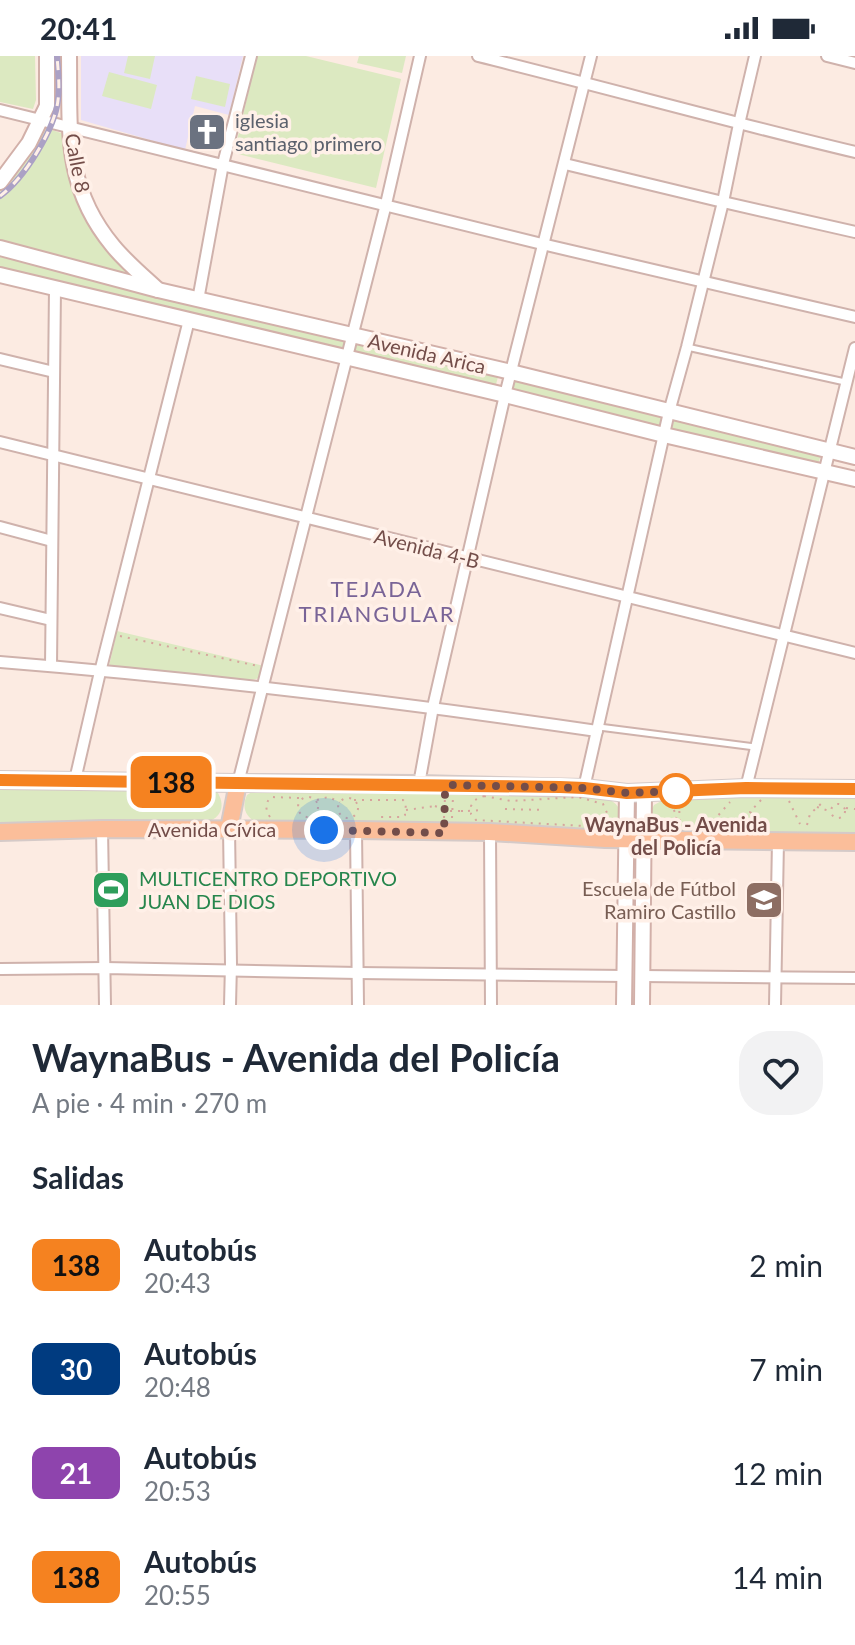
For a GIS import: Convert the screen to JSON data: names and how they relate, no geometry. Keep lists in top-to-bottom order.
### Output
{
  "streets": {
    "main road": ["Avenida Cívica"],
    "street": ["Calle 8", "Avenida Arica", "Avenida 4-B"]
  },
  "crossings": [
    ["Calle 8", "Avenida Arica"]
  ],
  "districts": ["TEJADA TRIANGULAR"],
  "places": {
    "church": ["iglesia santiago primero"],
    "other": ["WaynaBus - Avenida del Policía"],
    "sports": ["MULTICENTRO DEPORTIVO JUAN DE DIOS"],
    "school or university": ["Escuela de Fútbol Ramiro Castillo"]
  },
  "lines": ["bus line 138"],
  "page": {
    "status": "20:41",
    "on_map": "138",
    "heading": [
      ["WaynaBus - Avenida del Policía", "A pie · 4 min · 270 m"],
      "Salidas"
    ],
    "list": [
      {
        "mark": "138",
        "name": "Autobús",
        "note": "20:43",
        "value": "2 min"
      },
      {
        "mark": "30",
        "name": "Autobús",
        "note": "20:48",
        "value": "7 min"
      },
      {
        "mark": "21",
        "name": "Autobús",
        "note": "20:53",
        "value": "12 min"
      },
      {
        "mark": "138",
        "name": "Autobús",
        "note": "20:55",
        "value": "14 min"
      }
    ]
  }
}
